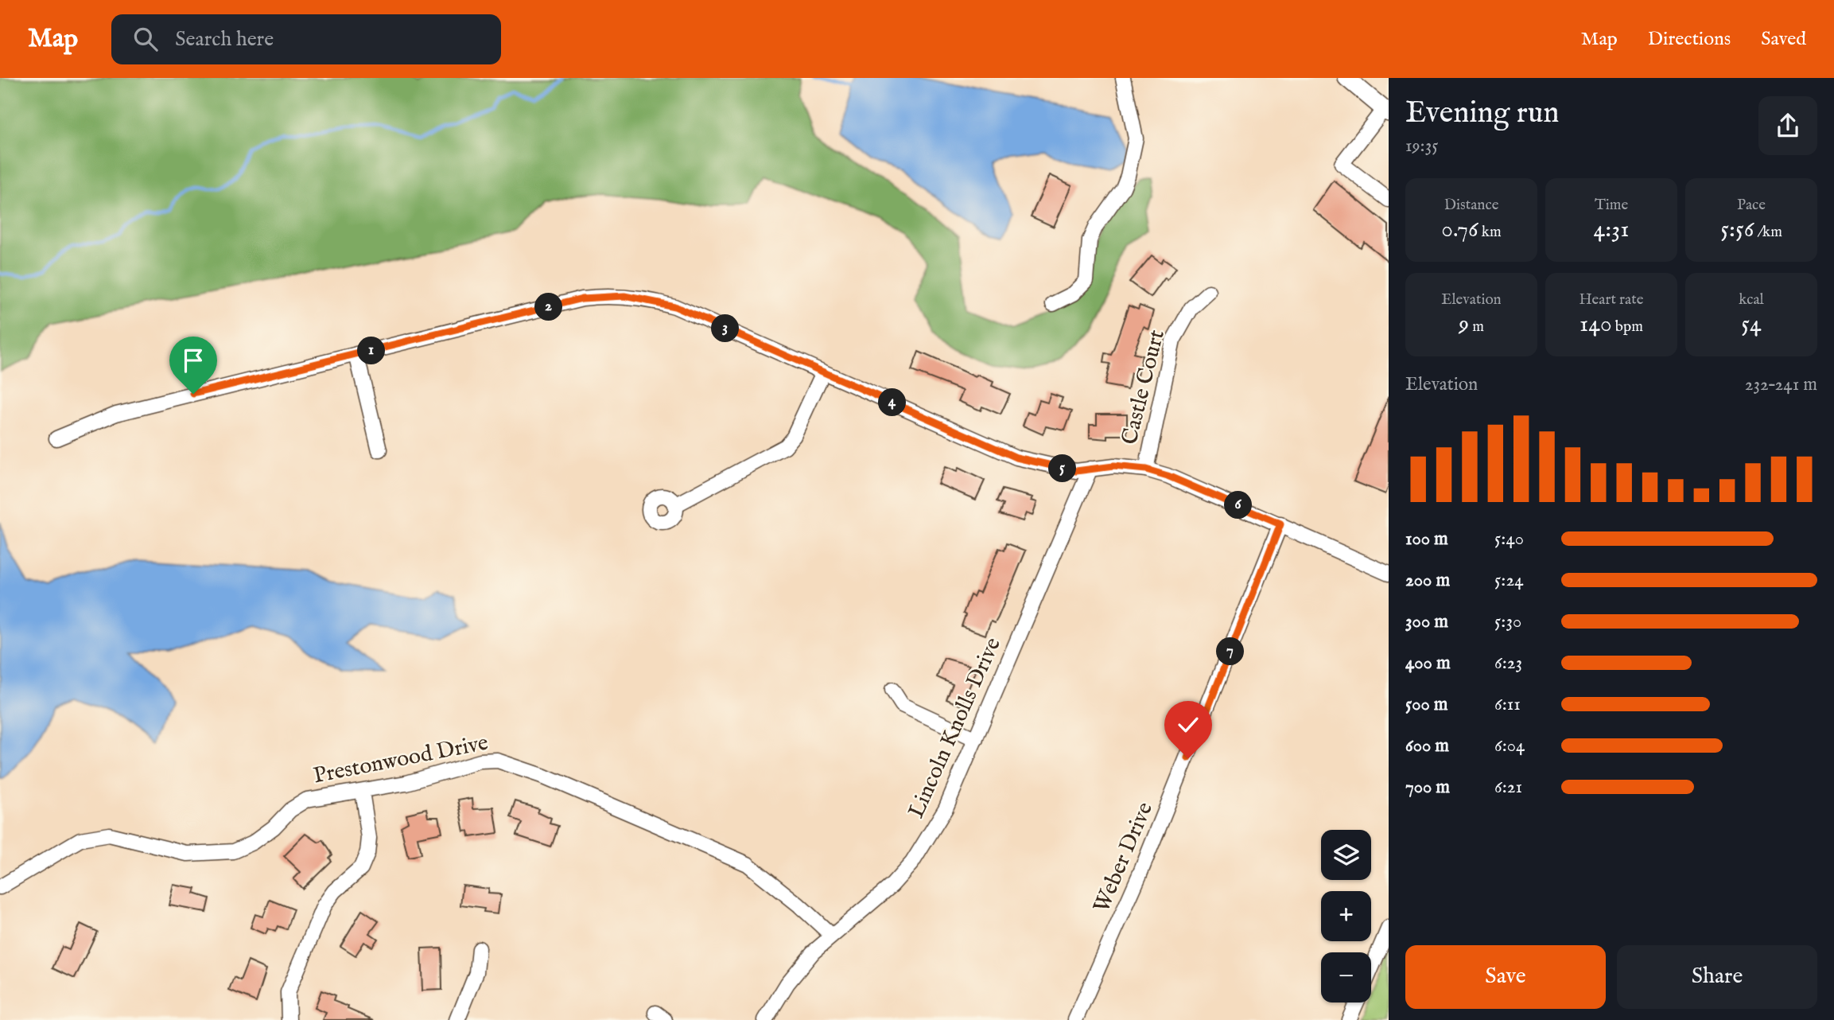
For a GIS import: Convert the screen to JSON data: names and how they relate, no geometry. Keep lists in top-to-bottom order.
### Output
{
  "streets": {
    "street": [
      "Castle Court",
      "Lincoln Knolls Drive",
      "Prestonwood Drive",
      "Weber Drive"
    ]
  },
  "crossings": [
    ["Lincoln Knolls Drive", "Prestonwood Drive"]
  ],
  "page": {
    "header": "Map",
    "search": "Search here",
    "nav": ["Map", "Directions", "Saved"],
    "heading": ["Evening run", "19:35"],
    "stats": [
      ["Distance", "0.76 km"],
      ["Time", "4:31"],
      ["Pace", "5:56 /km"],
      ["Elevation", "9 m"],
      ["Heart rate", "140 bpm"],
      ["kcal", "54"]
    ],
    "pins": [
      "2",
      "3",
      "1",
      "4",
      "5",
      "6",
      "7"
    ],
    "chart": ["Elevation", "232–241 m"],
    "list": [
      {
        "name": "100 m",
        "note": "5:40"
      },
      {
        "name": "200 m",
        "note": "5:24"
      },
      {
        "name": "300 m",
        "note": "5:30"
      },
      {
        "name": "400 m",
        "note": "6:23"
      },
      {
        "name": "500 m",
        "note": "6:11"
      },
      {
        "name": "600 m",
        "note": "6:04"
      },
      {
        "name": "700 m",
        "note": "6:21"
      }
    ],
    "map_buttons": ["+", "−"],
    "buttons": ["Save", "Share"]
  }
}
